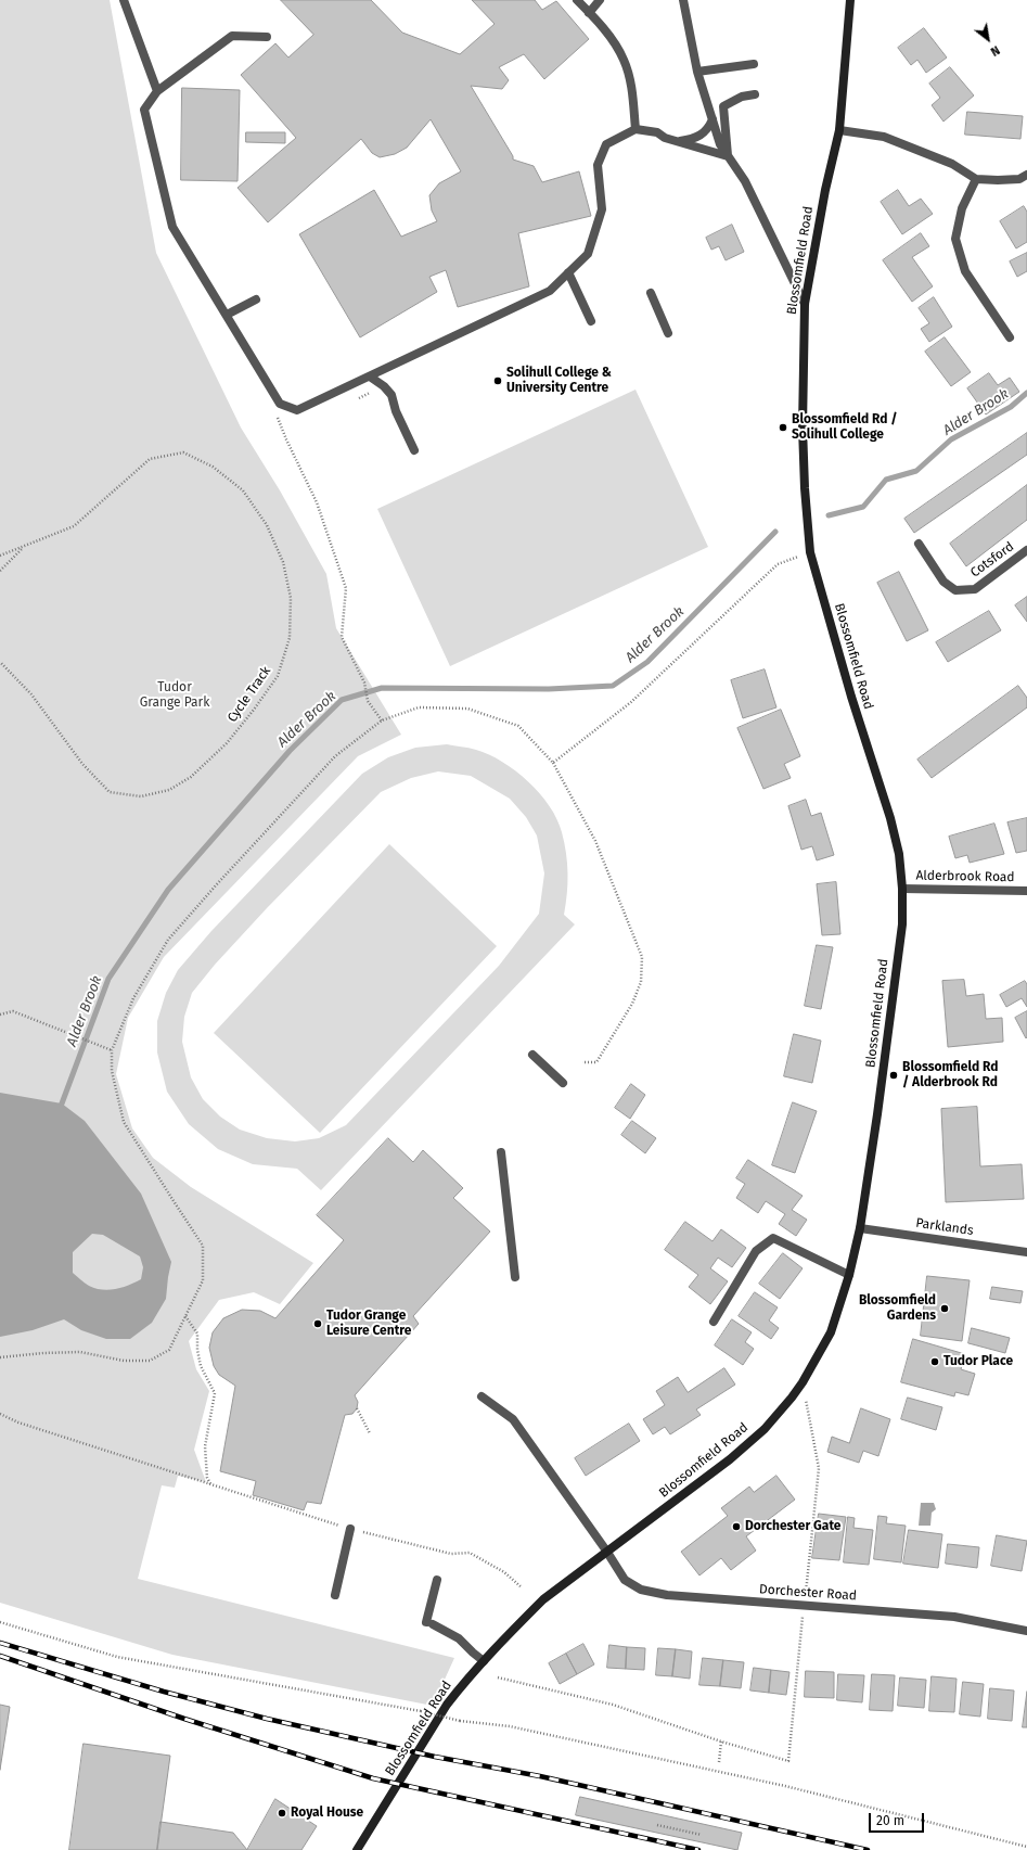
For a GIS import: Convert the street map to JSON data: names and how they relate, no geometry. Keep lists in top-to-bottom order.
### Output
{
  "streets": {
    "main road": ["Blossomfield Road"],
    "street": [
      "Cotsford",
      "Alderbrook Road",
      "Parklands",
      "Dorchester Road"
    ],
    "path": ["Cycle Track"]
  },
  "crossings": [
    ["Blossomfield Road", "Alderbrook Road"],
    ["Blossomfield Road", "Parklands"],
    ["Blossomfield Road", "Dorchester Road"]
  ],
  "water": ["Alder Brook"],
  "parks": ["Tudor Grange Park"],
  "places": [
    "Solihull College & University Centre",
    "Blossomfield Rd / Solihull College",
    "Blossomfield Rd / Alderbrook Rd",
    "Blossomfield Gardens",
    "Tudor Grange Leisure Centre",
    "Tudor Place",
    "Dorchester Gate",
    "Royal House"
  ],
  "scale_bar": "20 m",
  "north": "bottom right"
}
